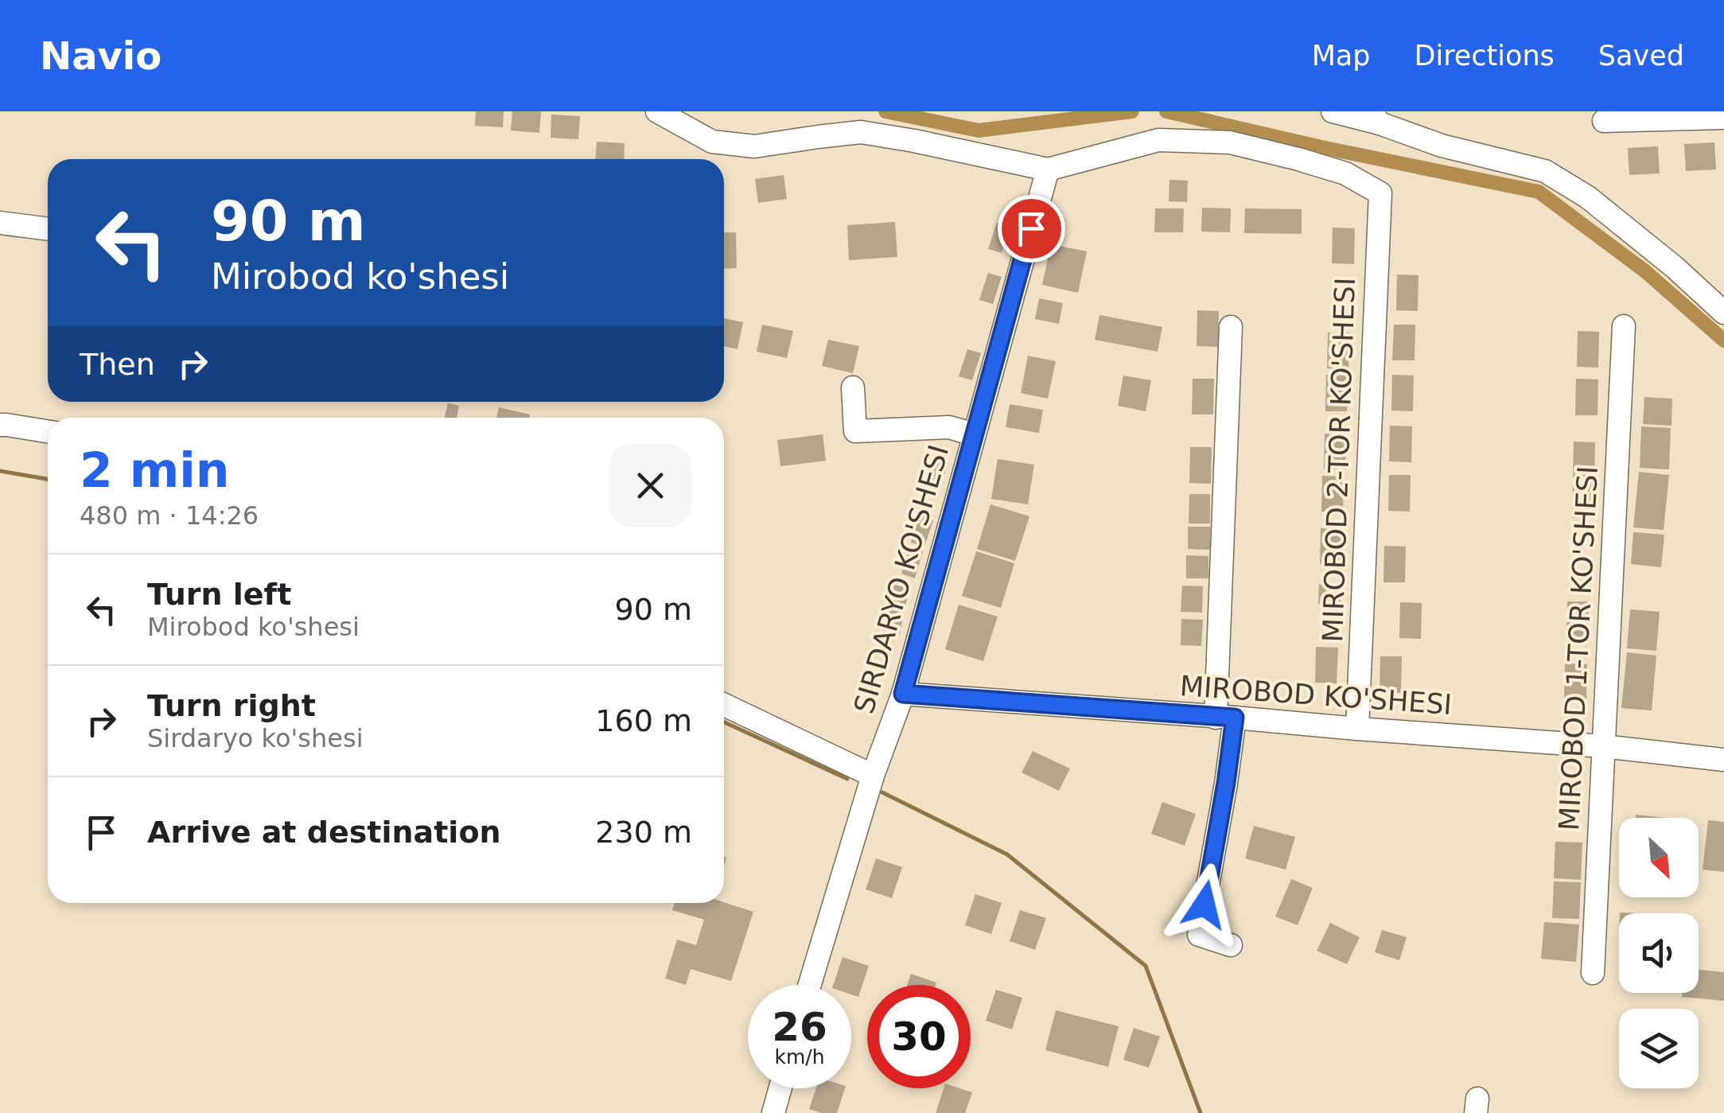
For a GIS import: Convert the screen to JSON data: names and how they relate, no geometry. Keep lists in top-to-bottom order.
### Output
{
  "streets": {
    "street": [
      "MIROBOD 2-TOR KO'SHESI",
      "SIRDARYO KO'SHESI",
      "MIROBOD 1-TOR KO'SHESI",
      "MIROBOD KO'SHESI"
    ]
  },
  "crossings": [
    ["MIROBOD 2-TOR KO'SHESI", "SIRDARYO KO'SHESI"],
    ["MIROBOD 2-TOR KO'SHESI", "MIROBOD KO'SHESI"],
    ["SIRDARYO KO'SHESI", "MIROBOD KO'SHESI"],
    ["MIROBOD 1-TOR KO'SHESI", "MIROBOD KO'SHESI"]
  ],
  "north": "bottom right",
  "page": {
    "header": "Navio",
    "nav": ["Map", "Directions", "Saved"],
    "turn": ["90 m", "Mirobod ko'shesi"],
    "then": "Then",
    "heading": ["2 min", "480 m · 14:26"],
    "list": [
      {
        "name": "Turn left",
        "note": "Mirobod ko'shesi",
        "value": "90 m"
      },
      {
        "name": "Turn right",
        "note": "Sirdaryo ko'shesi",
        "value": "160 m"
      },
      {
        "name": "Arrive at destination",
        "value": "230 m"
      }
    ],
    "speed": "26 km/h",
    "limit": "30"
  }
}
